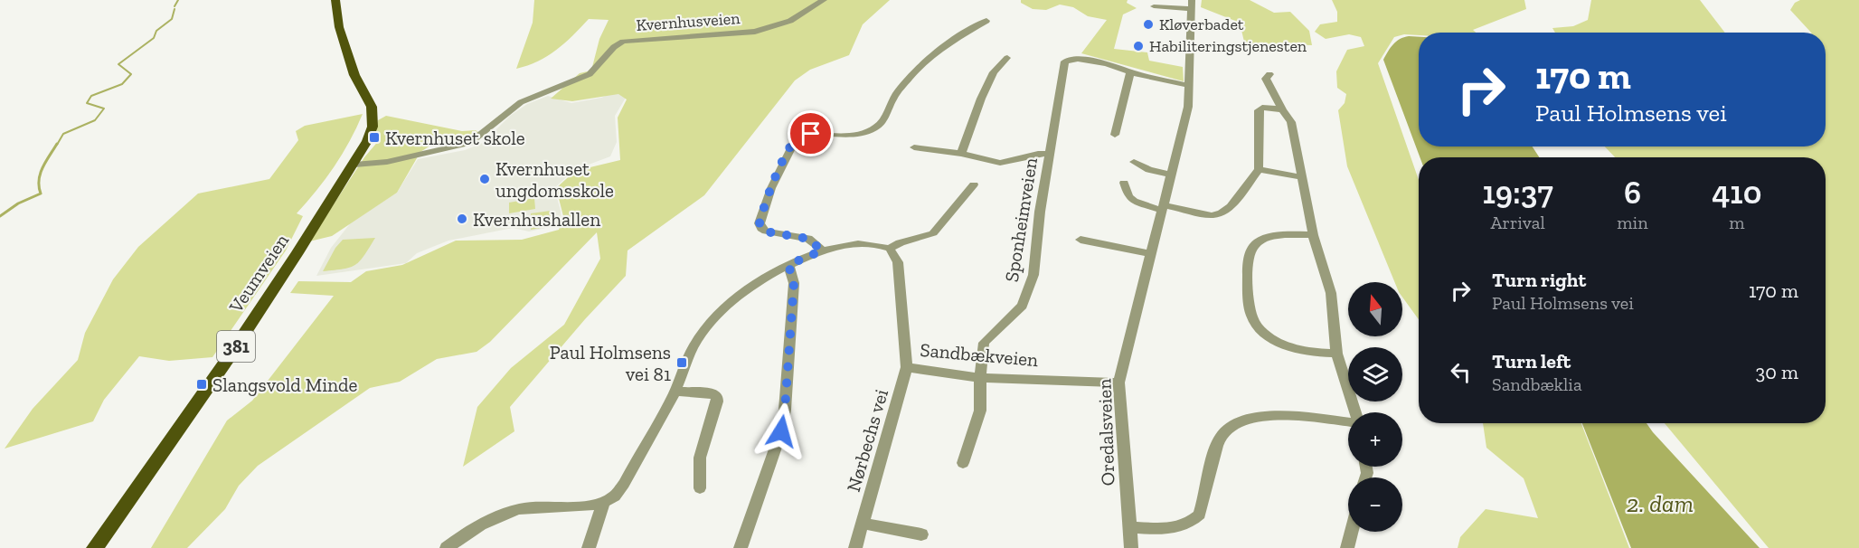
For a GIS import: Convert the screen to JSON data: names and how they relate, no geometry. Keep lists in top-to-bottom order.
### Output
{
  "streets": {
    "main road": ["Veumveien", "381"],
    "street": [
      "Kvernhusveien",
      "Sponheimveien",
      "Sandbækveien",
      "Oredalsveien",
      "Nørbechs vei"
    ]
  },
  "crossings": [
    ["Kvernhusveien", "Veumveien"],
    ["Sponheimveien", "Sandbækveien"],
    ["Sandbækveien", "Oredalsveien"],
    ["Sandbækveien", "Nørbechs vei"]
  ],
  "water": ["2. dam"],
  "places": {
    "other": [
      "Kløverbadet",
      "Habiliteringstjenesten",
      "Kvernhuset ungdomsskole",
      "Kvernhushallen"
    ],
    "transit": ["Kvernhuset skole", "Paul Holmsens vei 81", "Slangsvold Minde"]
  },
  "north": "top",
  "page": {
    "turn": ["170 m", "Paul Holmsens vei"],
    "eta": [
      "19:37",
      "Arrival",
      "6",
      "min",
      "410",
      "m"
    ],
    "list": [
      {
        "name": "Turn right",
        "note": "Paul Holmsens vei",
        "value": "170 m"
      },
      {
        "name": "Turn left",
        "note": "Sandbæklia",
        "value": "30 m"
      }
    ],
    "map_buttons": ["+", "−"]
  }
}
